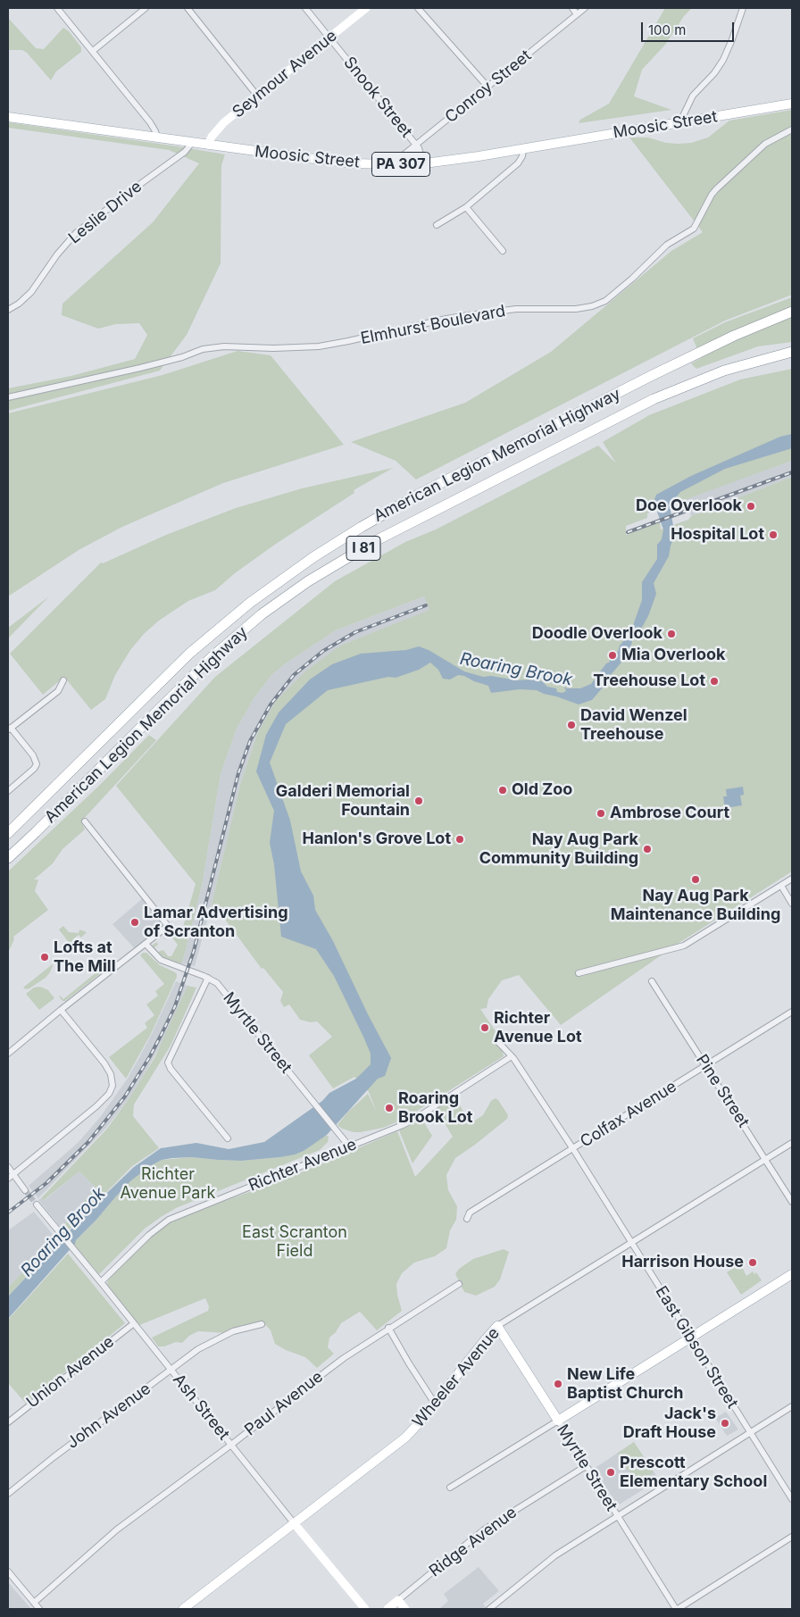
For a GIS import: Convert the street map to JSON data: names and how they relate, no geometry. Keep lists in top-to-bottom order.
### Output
{
  "streets": {
    "highway": ["American Legion Memorial Highway", "I 81"],
    "main road": [
      "Moosic Street",
      "PA 307",
      "Myrtle Street",
      "Wheeler Avenue"
    ],
    "street": [
      "Seymour Avenue",
      "Conroy Street",
      "Snook Street",
      "Leslie Drive",
      "Elmhurst Boulevard",
      "Pine Street",
      "Colfax Avenue",
      "Richter Avenue",
      "East Gibson Street",
      "Union Avenue",
      "Paul Avenue",
      "Ash Street",
      "John Avenue",
      "Ridge Avenue"
    ]
  },
  "crossings": [
    ["Seymour Avenue", "Snook Street"],
    ["Seymour Avenue", "Moosic Street"],
    ["Conroy Street", "Snook Street"],
    ["Conroy Street", "Moosic Street"],
    ["Snook Street", "Moosic Street"],
    ["Moosic Street", "Leslie Drive"],
    ["Myrtle Street", "Richter Avenue"],
    ["Myrtle Street", "Wheeler Avenue"],
    ["Myrtle Street", "Ridge Avenue"],
    ["Pine Street", "Colfax Avenue"],
    ["Pine Street", "Wheeler Avenue"],
    ["Colfax Avenue", "East Gibson Street"],
    ["Richter Avenue", "East Gibson Street"],
    ["Richter Avenue", "Ash Street"],
    ["East Gibson Street", "Wheeler Avenue"],
    ["Union Avenue", "Ash Street"],
    ["Wheeler Avenue", "Ash Street"],
    ["Paul Avenue", "Ash Street"],
    ["Ash Street", "John Avenue"]
  ],
  "water": ["Roaring Brook"],
  "parks": ["Richter Avenue Park", "East Scranton Field"],
  "places": [
    "Doe Overlook",
    "Hospital Lot",
    "Doodle Overlook",
    "Mia Overlook",
    "Treehouse Lot",
    "David Wenzel Treehouse",
    "Old Zoo",
    "Galderi Memorial Fountain",
    "Ambrose Court",
    "Hanlon's Grove Lot",
    "Nay Aug Park Community Building",
    "Nay Aug Park Maintenance Building",
    "Lamar Advertising of Scranton",
    "Lofts at The Mill",
    "Richter Avenue Lot",
    "Roaring Brook Lot",
    "Harrison House",
    "New Life Baptist Church",
    "Jack's Draft House",
    "Prescott Elementary School"
  ],
  "scale_bar": "100 m"
}
